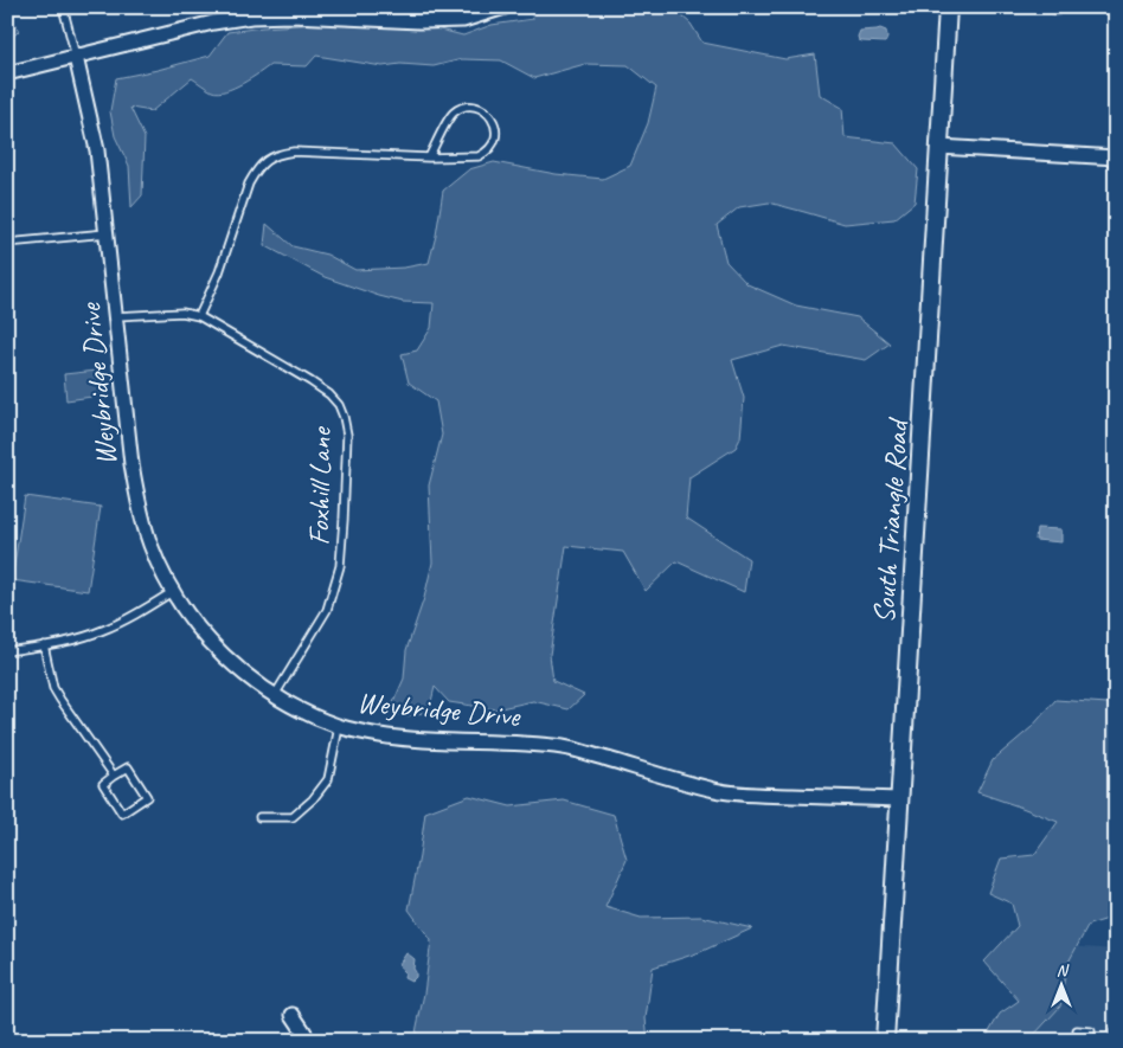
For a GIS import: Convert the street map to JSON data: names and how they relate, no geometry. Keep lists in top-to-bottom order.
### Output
{
  "streets": {
    "street": ["Weybridge Drive", "South Triangle Road"],
    "lane": ["Foxhill Lane"]
  },
  "crossings": [
    ["Weybridge Drive", "Foxhill Lane"],
    ["Weybridge Drive", "South Triangle Road"]
  ],
  "north": "top"
}
